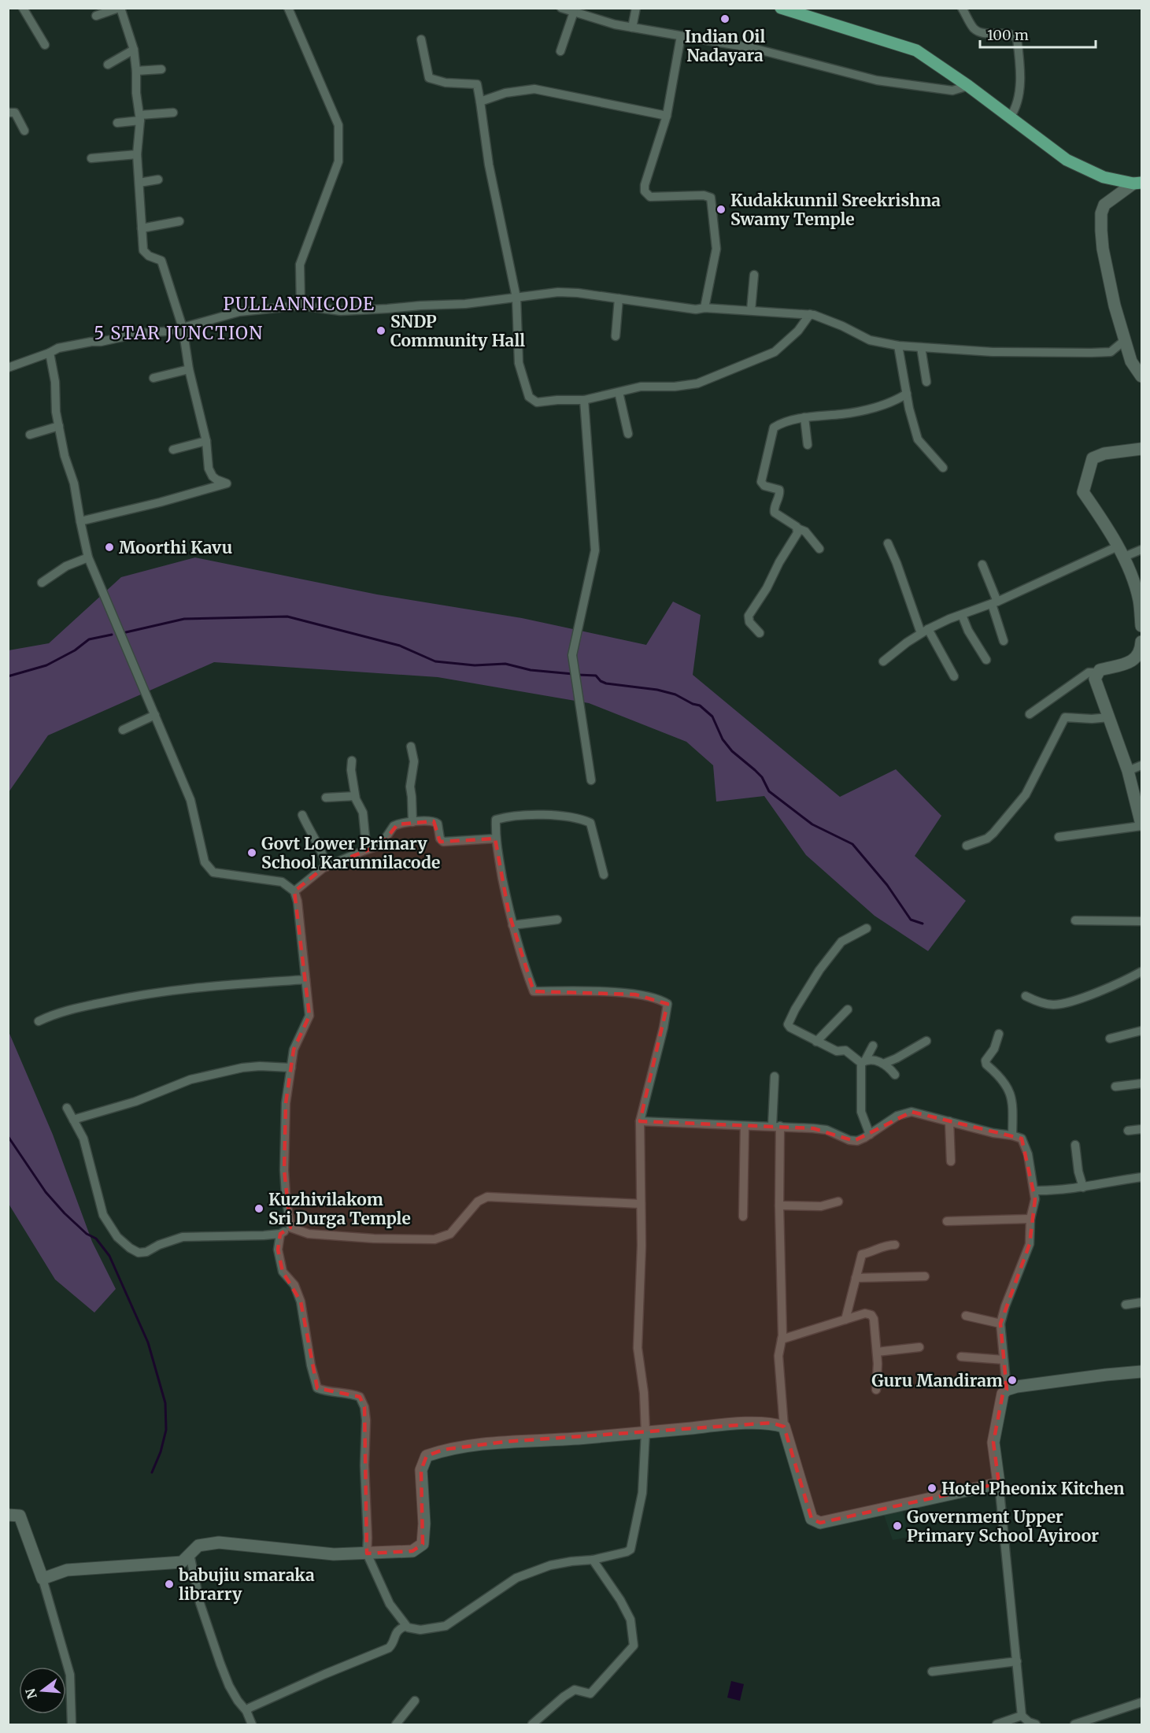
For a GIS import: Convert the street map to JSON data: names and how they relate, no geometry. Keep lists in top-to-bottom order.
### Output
{
  "districts": ["PULLANNICODE", "5 STAR JUNCTION"],
  "places": [
    "Indian Oil Nadayara",
    "Kudakkunnil Sreekrishna Swamy Temple",
    "SNDP Community Hall",
    "Moorthi Kavu",
    "Govt Lower Primary School Karunnilacode",
    "Kuzhivilakom Sri Durga Temple",
    "Guru Mandiram",
    "Hotel Pheonix Kitchen",
    "Government Upper Primary School Ayiroor",
    "babujiu smaraka librarry"
  ],
  "scale_bar": "100 m",
  "north": "left"
}
